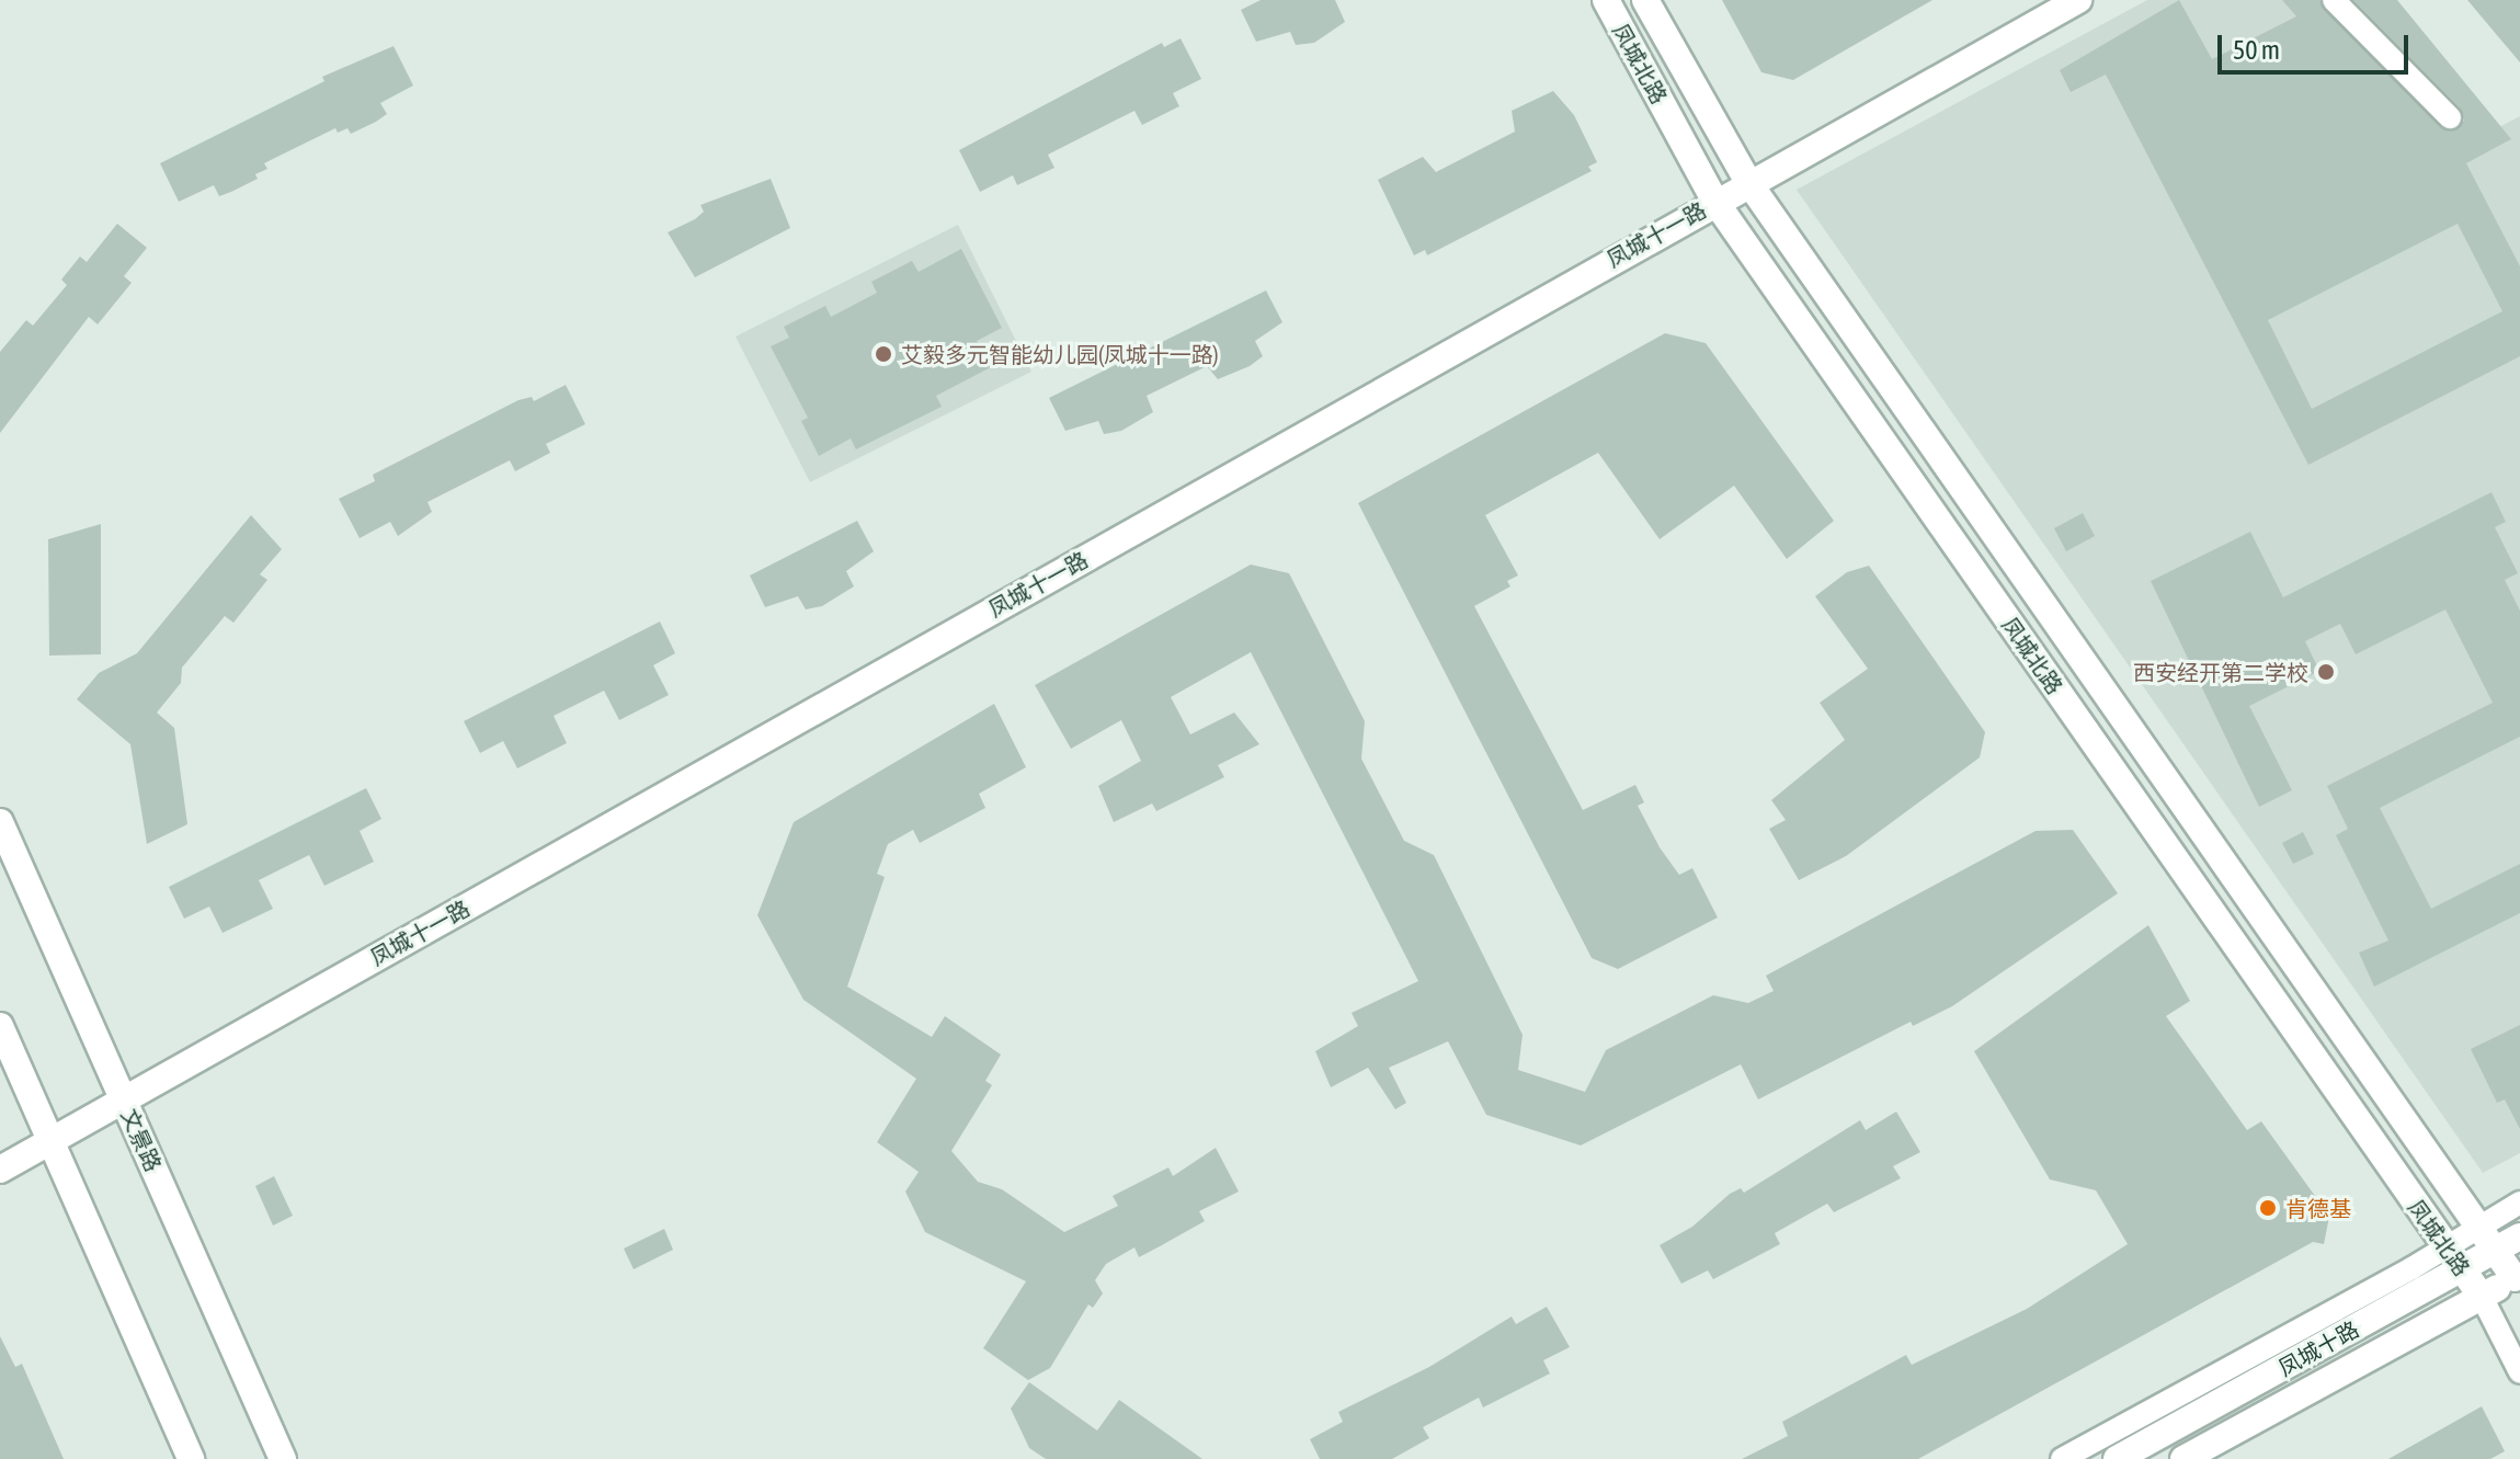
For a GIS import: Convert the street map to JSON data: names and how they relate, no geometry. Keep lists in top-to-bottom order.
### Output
{
  "streets": {
    "main road": [
      "凤城北路",
      "凤城十一路",
      "文景路",
      "凤城十路"
    ]
  },
  "crossings": [
    ["凤城北路", "凤城十一路"],
    ["凤城北路", "凤城十路"],
    ["凤城十一路", "文景路"]
  ],
  "places": ["艾毅多元智能幼儿园(凤城十一路)", "西安经开第二学校", "肯德基"],
  "scale_bar": "50 m"
}
